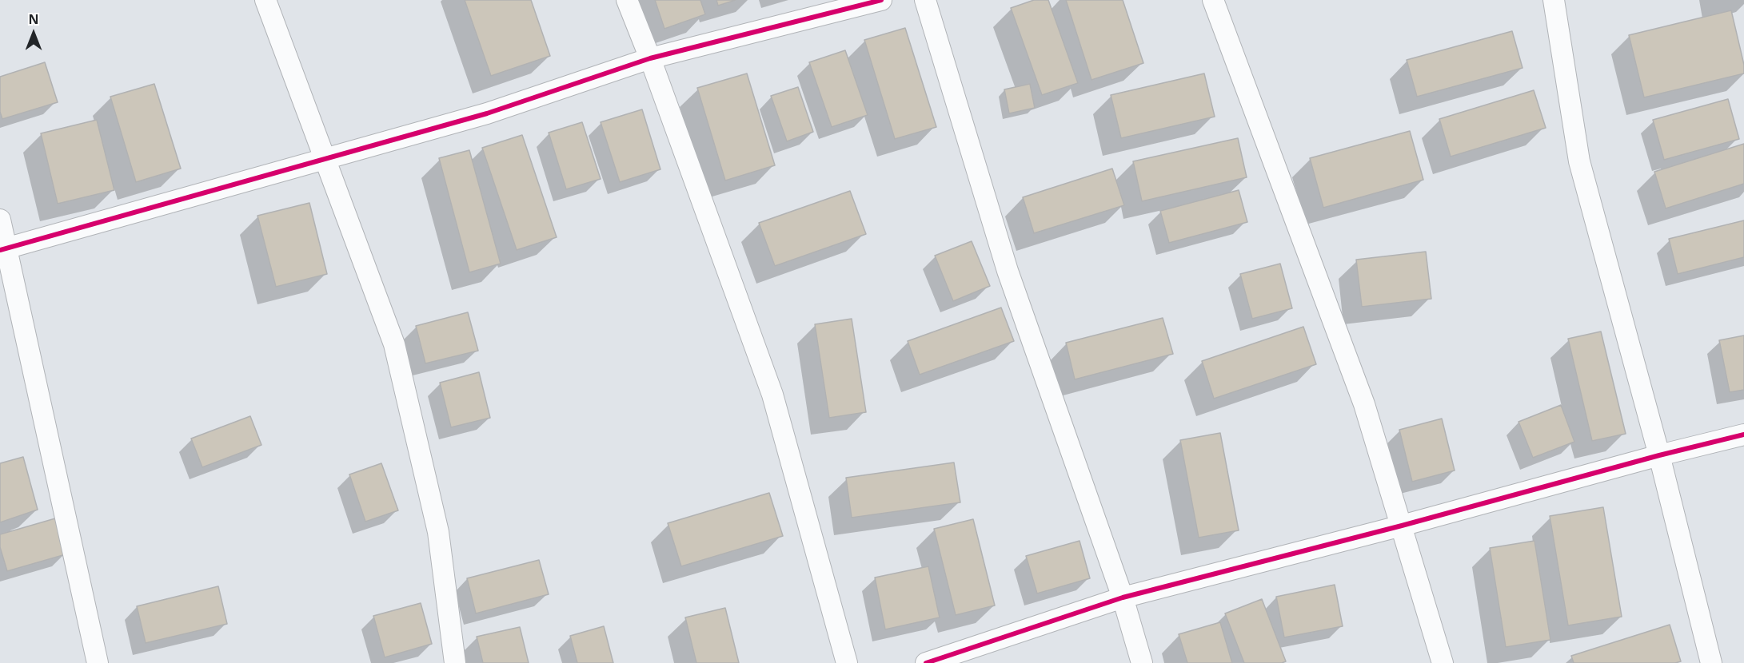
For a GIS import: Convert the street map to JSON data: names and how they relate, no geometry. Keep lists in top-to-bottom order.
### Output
{
  "north": "top"
}
